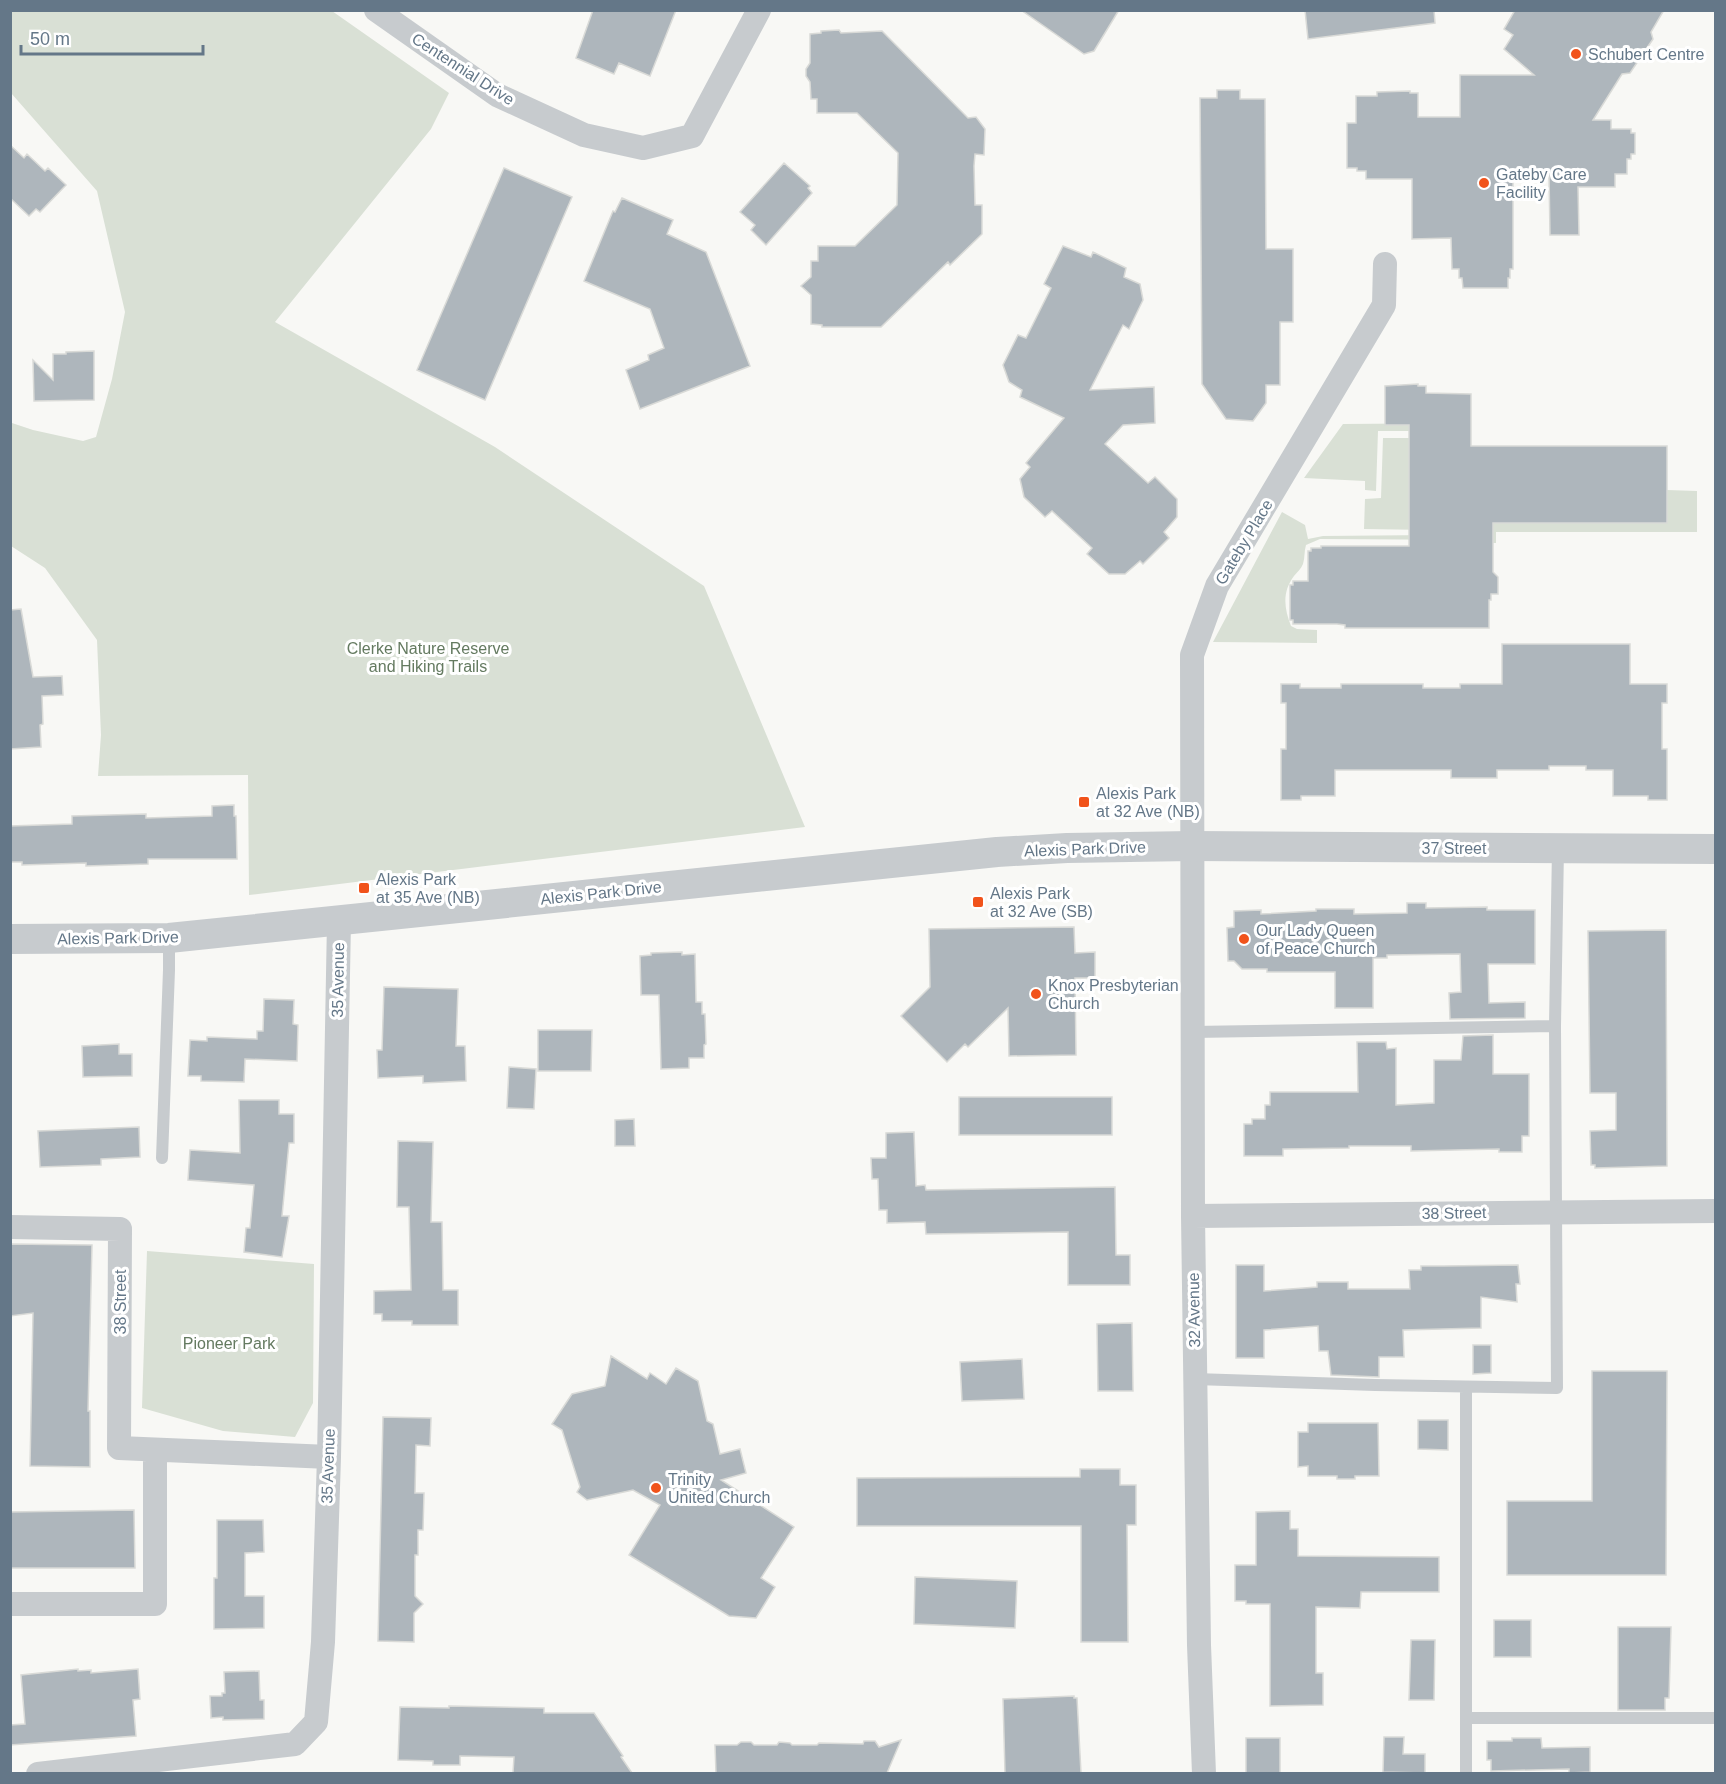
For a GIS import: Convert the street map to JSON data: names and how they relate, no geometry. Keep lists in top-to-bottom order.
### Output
{
  "streets": {
    "street": [
      "Centennial Drive",
      "Gateby Place",
      "37 Street",
      "Alexis Park Drive",
      "35 Avenue",
      "38 Street",
      "32 Avenue"
    ]
  },
  "crossings": [
    ["Gateby Place", "37 Street"],
    ["Gateby Place", "Alexis Park Drive"],
    ["Gateby Place", "32 Avenue"],
    ["37 Street", "Alexis Park Drive"],
    ["37 Street", "32 Avenue"],
    ["Alexis Park Drive", "35 Avenue"],
    ["Alexis Park Drive", "32 Avenue"],
    ["35 Avenue", "38 Street"],
    ["38 Street", "32 Avenue"]
  ],
  "parks": ["Clerke Nature Reserve and Hiking Trails", "Pioneer Park"],
  "places": {
    "other": [
      "Schubert Centre",
      "Gateby Care Facility",
      "Our Lady Queen of Peace Church",
      "Knox Presbyterian Church",
      "Trinity United Church"
    ],
    "transit": ["Alexis Park at 32 Ave (NB)", "Alexis Park at 35 Ave (NB)", "Alexis Park at 32 Ave (SB)"]
  },
  "scale_bar": "50 m"
}
